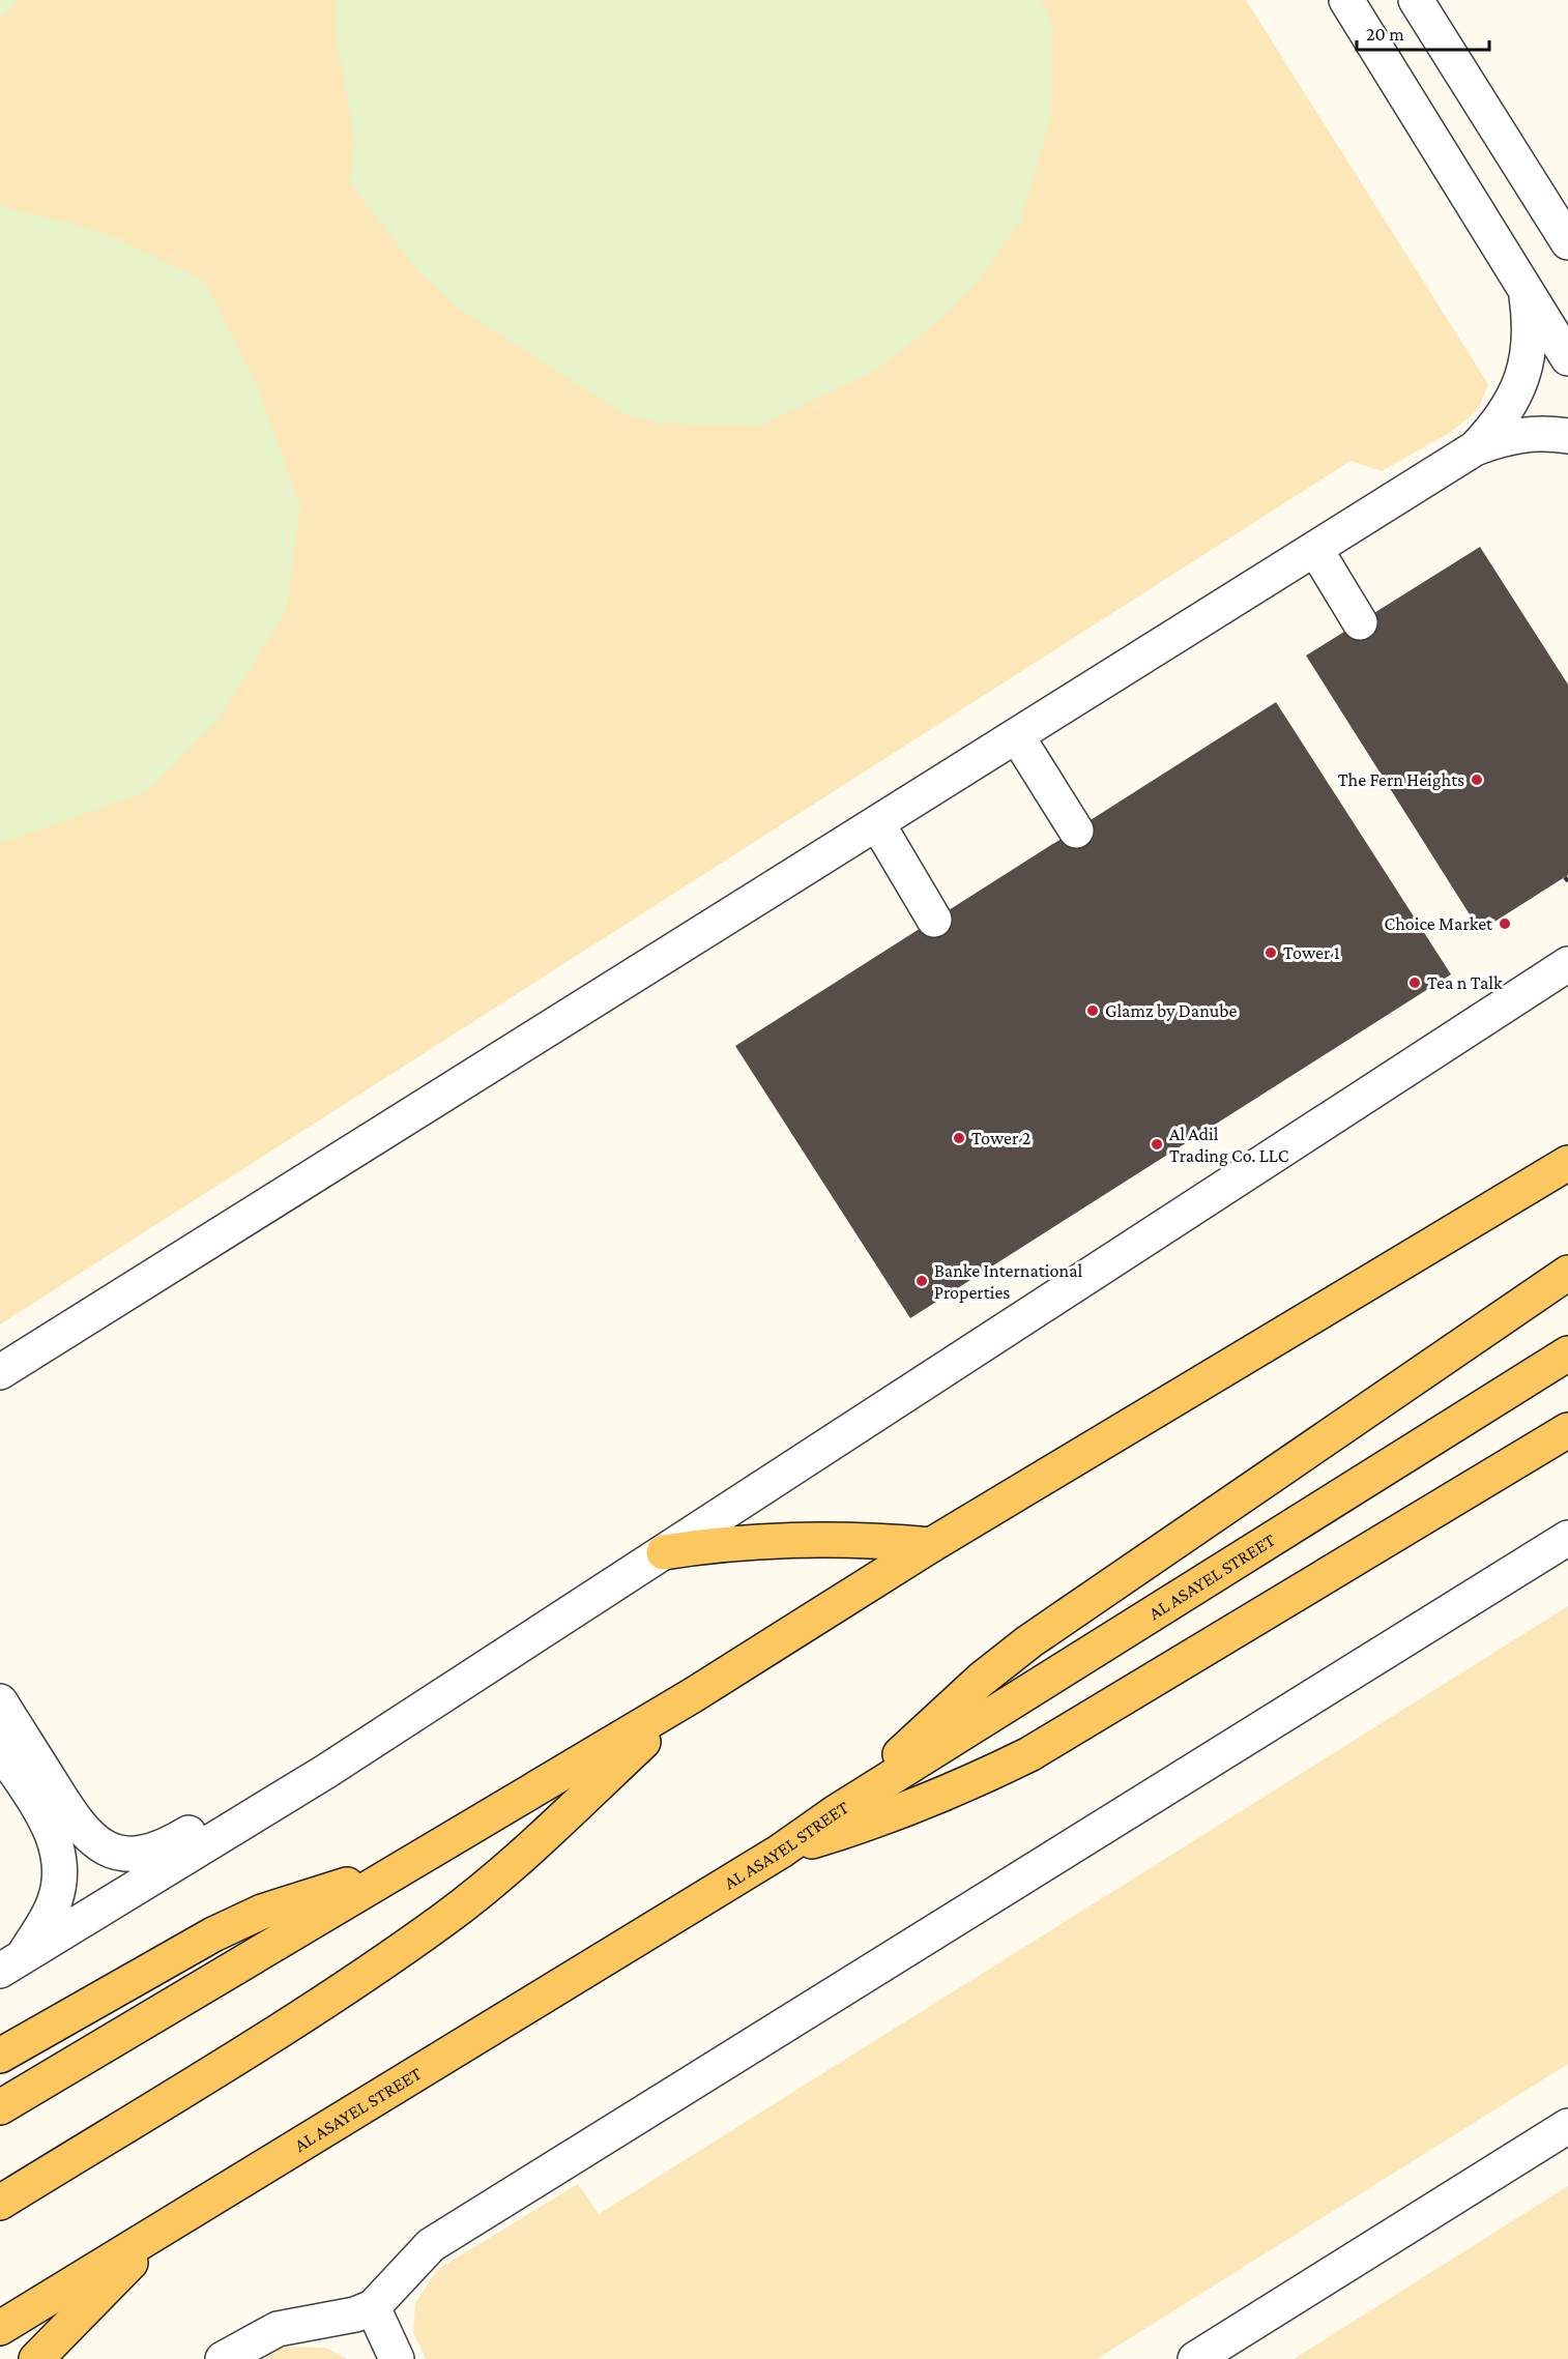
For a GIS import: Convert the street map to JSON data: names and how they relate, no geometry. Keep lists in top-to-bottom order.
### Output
{
  "streets": {
    "main road": ["AL ASAYEL STREET"]
  },
  "places": [
    "The Fern Heights",
    "Choice Market",
    "Tower 1",
    "Tea n Talk",
    "Glamz by Danube",
    "Tower 2",
    "Al Adil Trading Co. LLC",
    "Banke International Properties"
  ],
  "scale_bar": "20 m"
}
